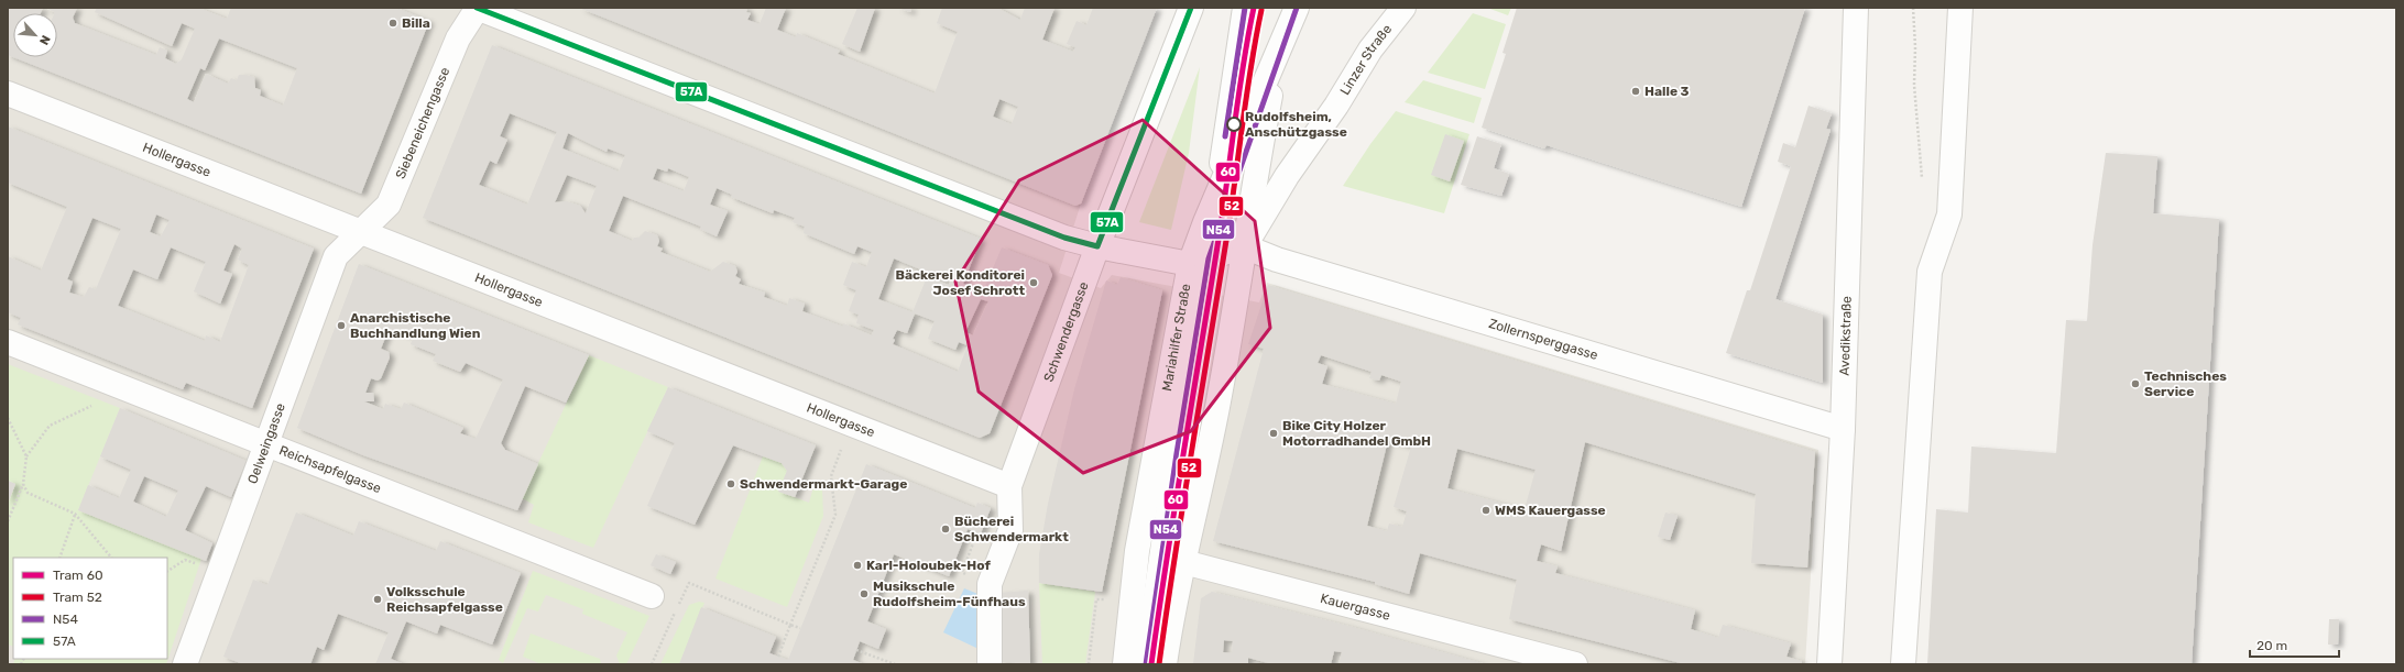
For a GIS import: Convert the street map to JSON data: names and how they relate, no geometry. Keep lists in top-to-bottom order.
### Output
{
  "streets": {
    "street": [
      "Linzer Straße",
      "Siebeneichengasse",
      "Hollergasse",
      "Schwendergasse",
      "Mariahilfer Straße",
      "Avedikstraße",
      "Zollernsperggasse",
      "Oelweingasse",
      "Reichsapfelgasse",
      "Kauergasse"
    ]
  },
  "crossings": [
    ["Linzer Straße", "Zollernsperggasse"],
    ["Siebeneichengasse", "Hollergasse"],
    ["Siebeneichengasse", "Oelweingasse"],
    ["Hollergasse", "Schwendergasse"],
    ["Hollergasse", "Oelweingasse"],
    ["Mariahilfer Straße", "Kauergasse"],
    ["Avedikstraße", "Zollernsperggasse"],
    ["Oelweingasse", "Reichsapfelgasse"]
  ],
  "places": [
    "Billa",
    "Halle 3",
    "Rudolfsheim, Anschützgasse",
    "Bäckerei Konditorei Josef Schrott",
    "Anarchistische Buchhandlung Wien",
    "Technisches Service",
    "Bike City Holzer Motorradhandel GmbH",
    "Schwendermarkt-Garage",
    "WMS Kauergasse",
    "Bücherei Schwendermarkt",
    "Karl-Holoubek-Hof",
    "Musikschule Rudolfsheim-Fünfhaus",
    "Volksschule Reichsapfelgasse"
  ],
  "lines": [
    "tram line 60",
    "transit line N54",
    "transit line 57A",
    "tram line 52"
  ],
  "legend": [
    "Tram 60",
    "Tram 52",
    "N54",
    "57A"
  ],
  "scale_bar": "20 m",
  "north": "bottom right"
}
